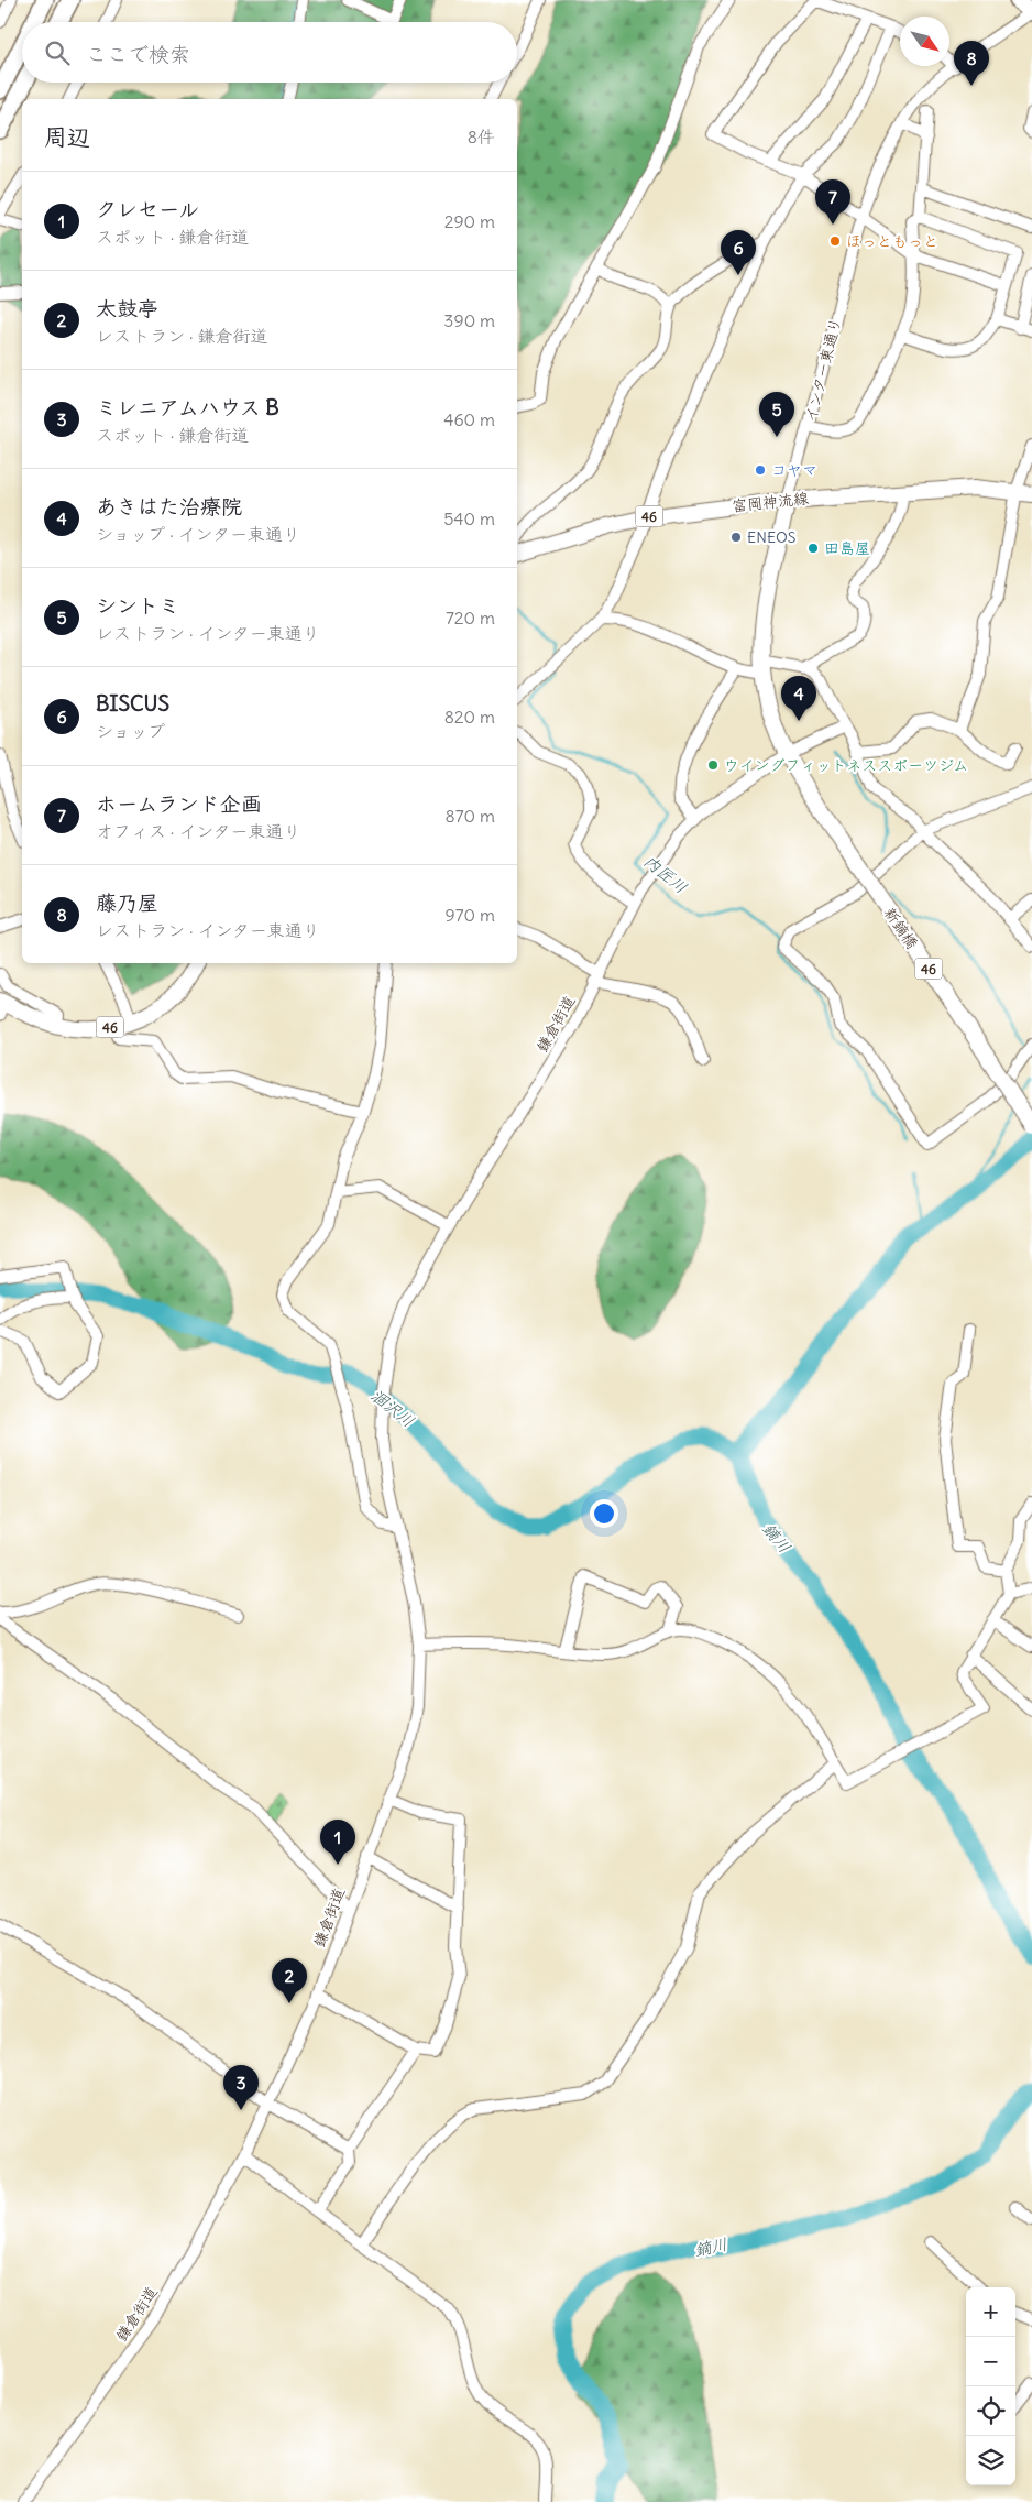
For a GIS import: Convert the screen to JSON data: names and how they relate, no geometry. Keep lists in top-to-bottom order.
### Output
{
  "streets": {
    "main road": [
      "インター東通り",
      "富岡神流線",
      "46",
      "新鏑橋"
    ],
    "street": ["鎌倉街道"]
  },
  "crossings": [
    ["インター東通り", "富岡神流線"],
    ["インター東通り", "新鏑橋"],
    ["インター東通り", "鎌倉街道"]
  ],
  "water": ["内匠川", "涸沢川", "鏑川"],
  "places": [
    "ほっともっと",
    "コヤマ",
    "ENEOS",
    "田島屋",
    "ウイングフィットネススポーツジム"
  ],
  "north": "bottom right",
  "page": {
    "search": "ここで検索",
    "pins": [
      "8",
      "7",
      "6",
      "5",
      "4",
      "1",
      "2",
      "3"
    ],
    "heading": ["周辺", "8件"],
    "list": [
      {
        "mark": "1",
        "name": "クレセール",
        "note": "スポット · 鎌倉街道",
        "value": "290 m"
      },
      {
        "mark": "2",
        "name": "太鼓亭",
        "note": "レストラン · 鎌倉街道",
        "value": "390 m"
      },
      {
        "mark": "3",
        "name": "ミレニアムハウス B",
        "note": "スポット · 鎌倉街道",
        "value": "460 m"
      },
      {
        "mark": "4",
        "name": "あきはた治療院",
        "note": "ショップ · インター東通り",
        "value": "540 m"
      },
      {
        "mark": "5",
        "name": "シントミ",
        "note": "レストラン · インター東通り",
        "value": "720 m"
      },
      {
        "mark": "6",
        "name": "BISCUS",
        "note": "ショップ",
        "value": "820 m"
      },
      {
        "mark": "7",
        "name": "ホームランド企画",
        "note": "オフィス · インター東通り",
        "value": "870 m"
      },
      {
        "mark": "8",
        "name": "藤乃屋",
        "note": "レストラン · インター東通り",
        "value": "970 m"
      }
    ],
    "map_buttons": ["+", "−"]
  }
}
